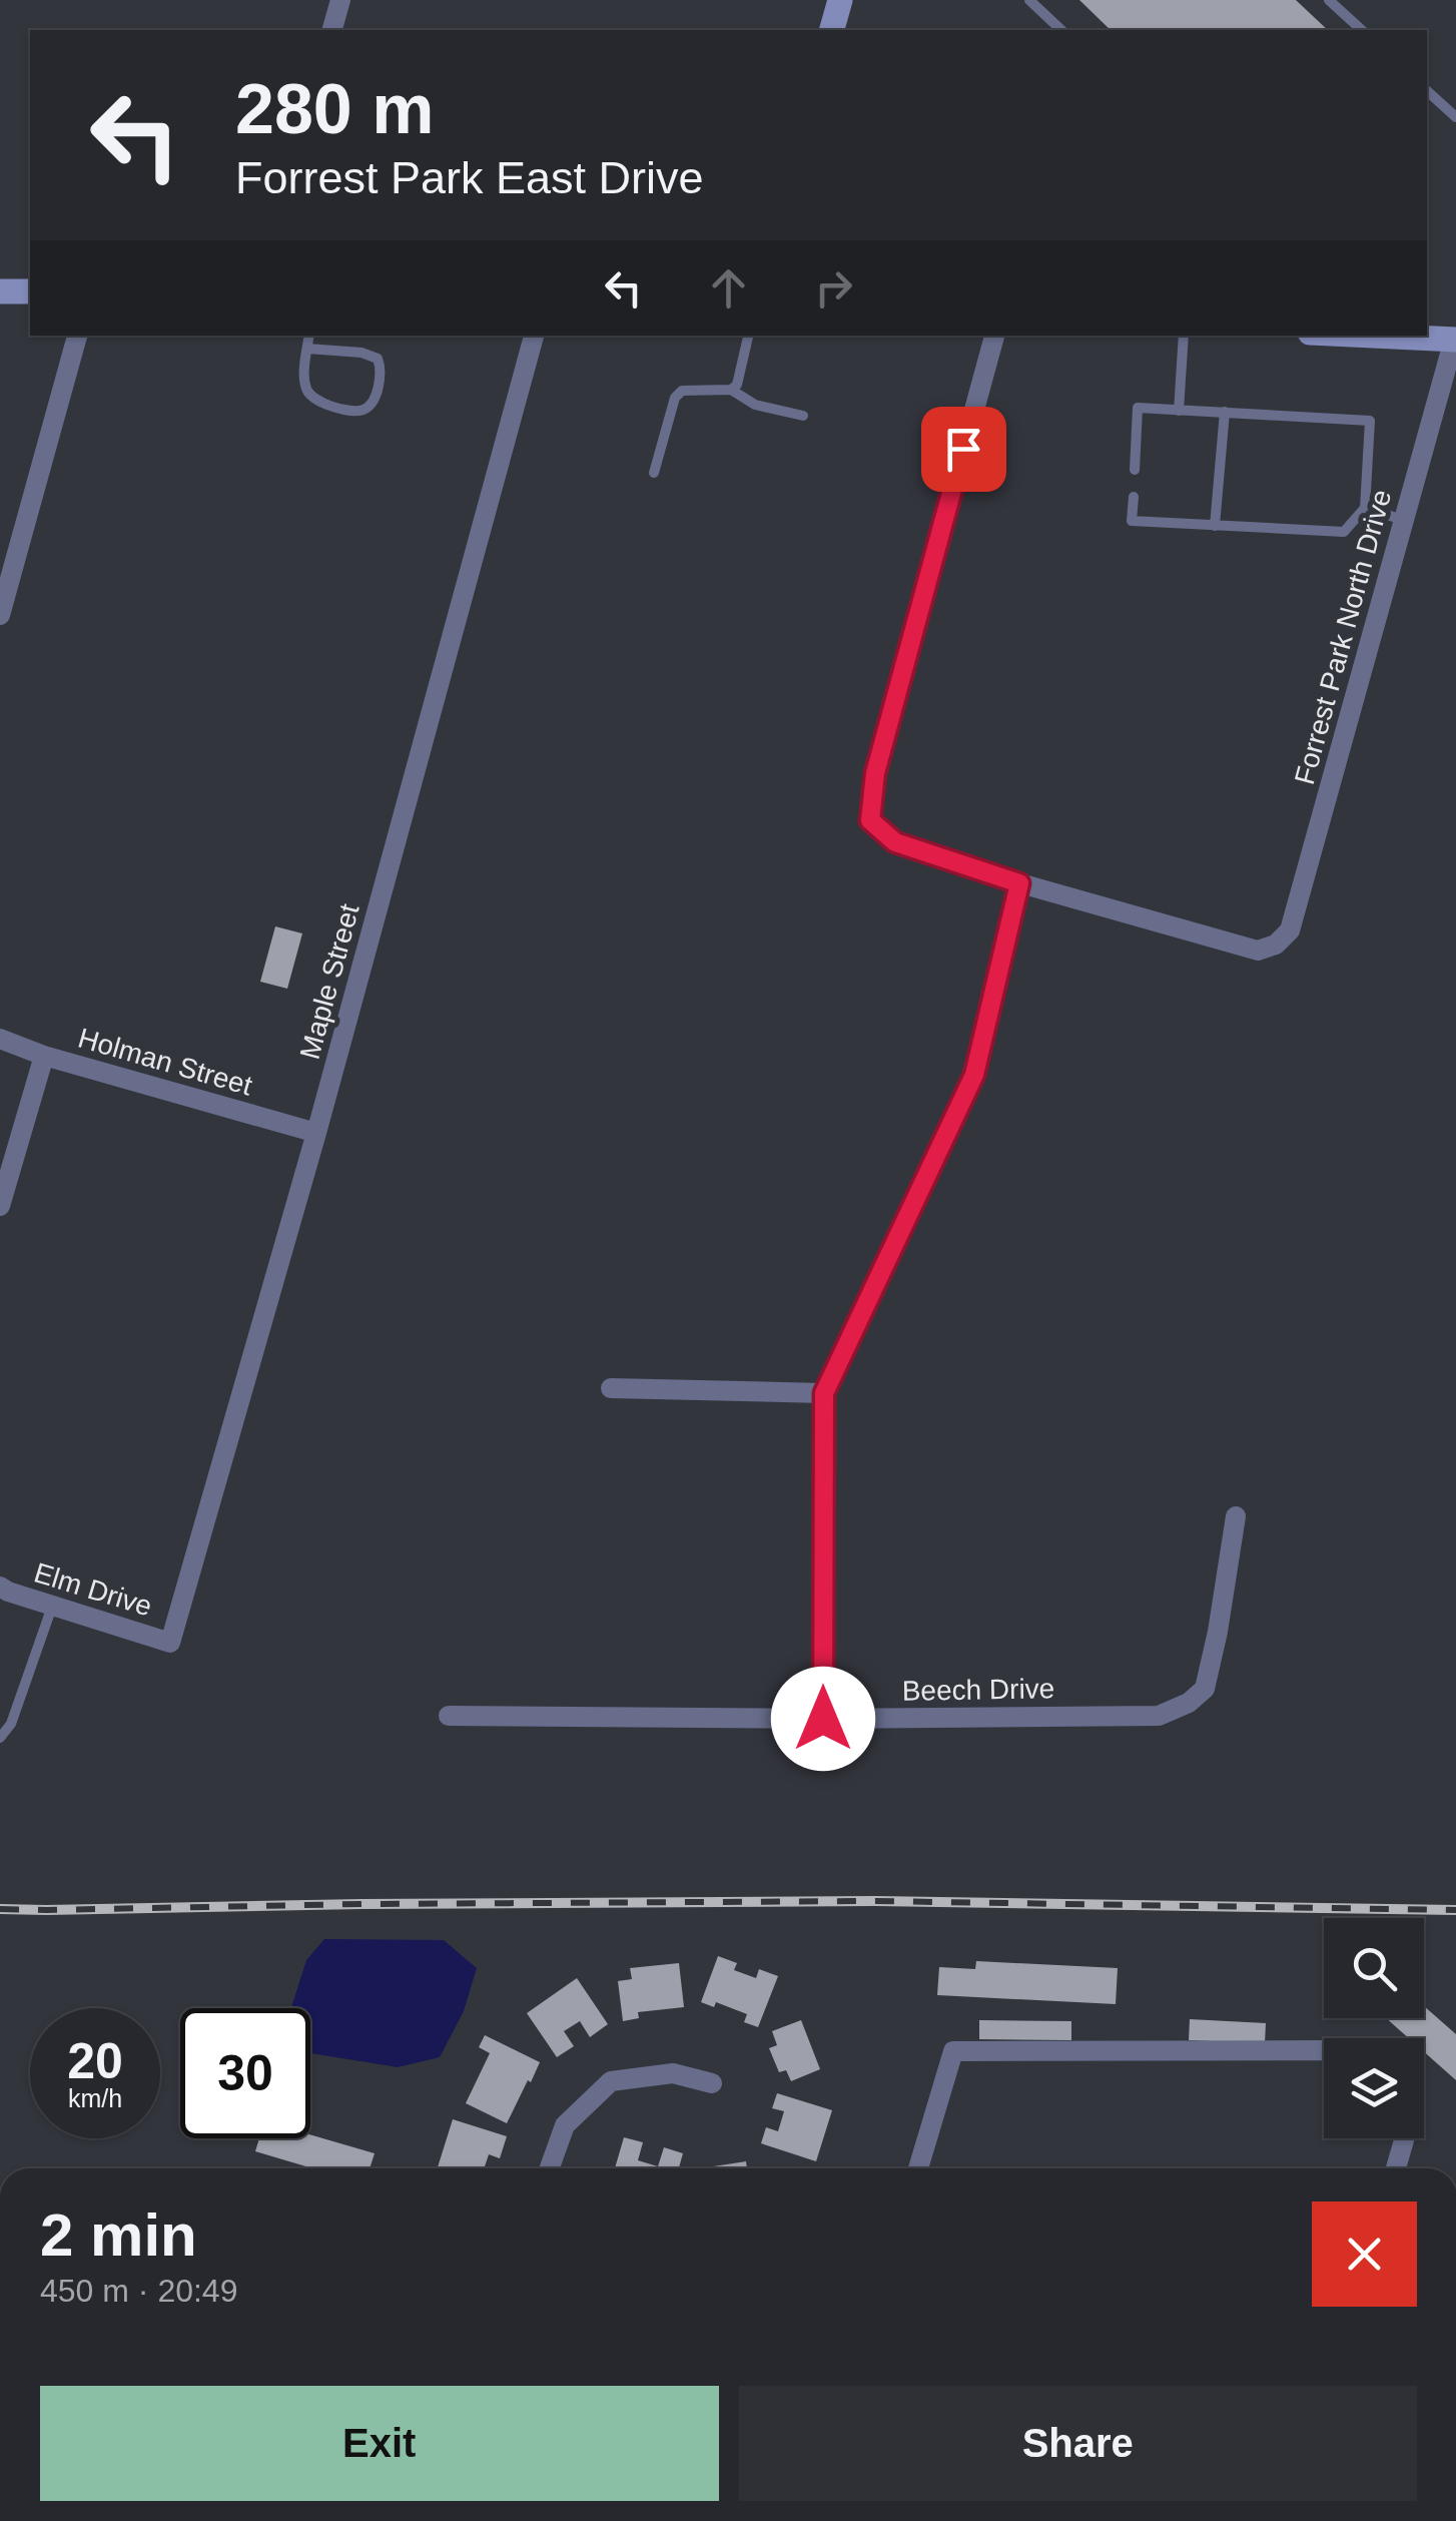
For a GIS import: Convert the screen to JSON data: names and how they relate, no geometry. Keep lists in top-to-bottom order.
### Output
{
  "streets": {
    "street": [
      "Forrest Park North Drive",
      "Maple Street",
      "Holman Street",
      "Elm Drive",
      "Beech Drive"
    ]
  },
  "crossings": [
    ["Maple Street", "Holman Street"],
    ["Maple Street", "Elm Drive"]
  ],
  "page": {
    "turn": ["280 m", "Forrest Park East Drive"],
    "speed": "20 km/h",
    "limit": "30",
    "heading": ["2 min", "450 m · 20:49"],
    "buttons": ["Exit", "Share"]
  }
}
